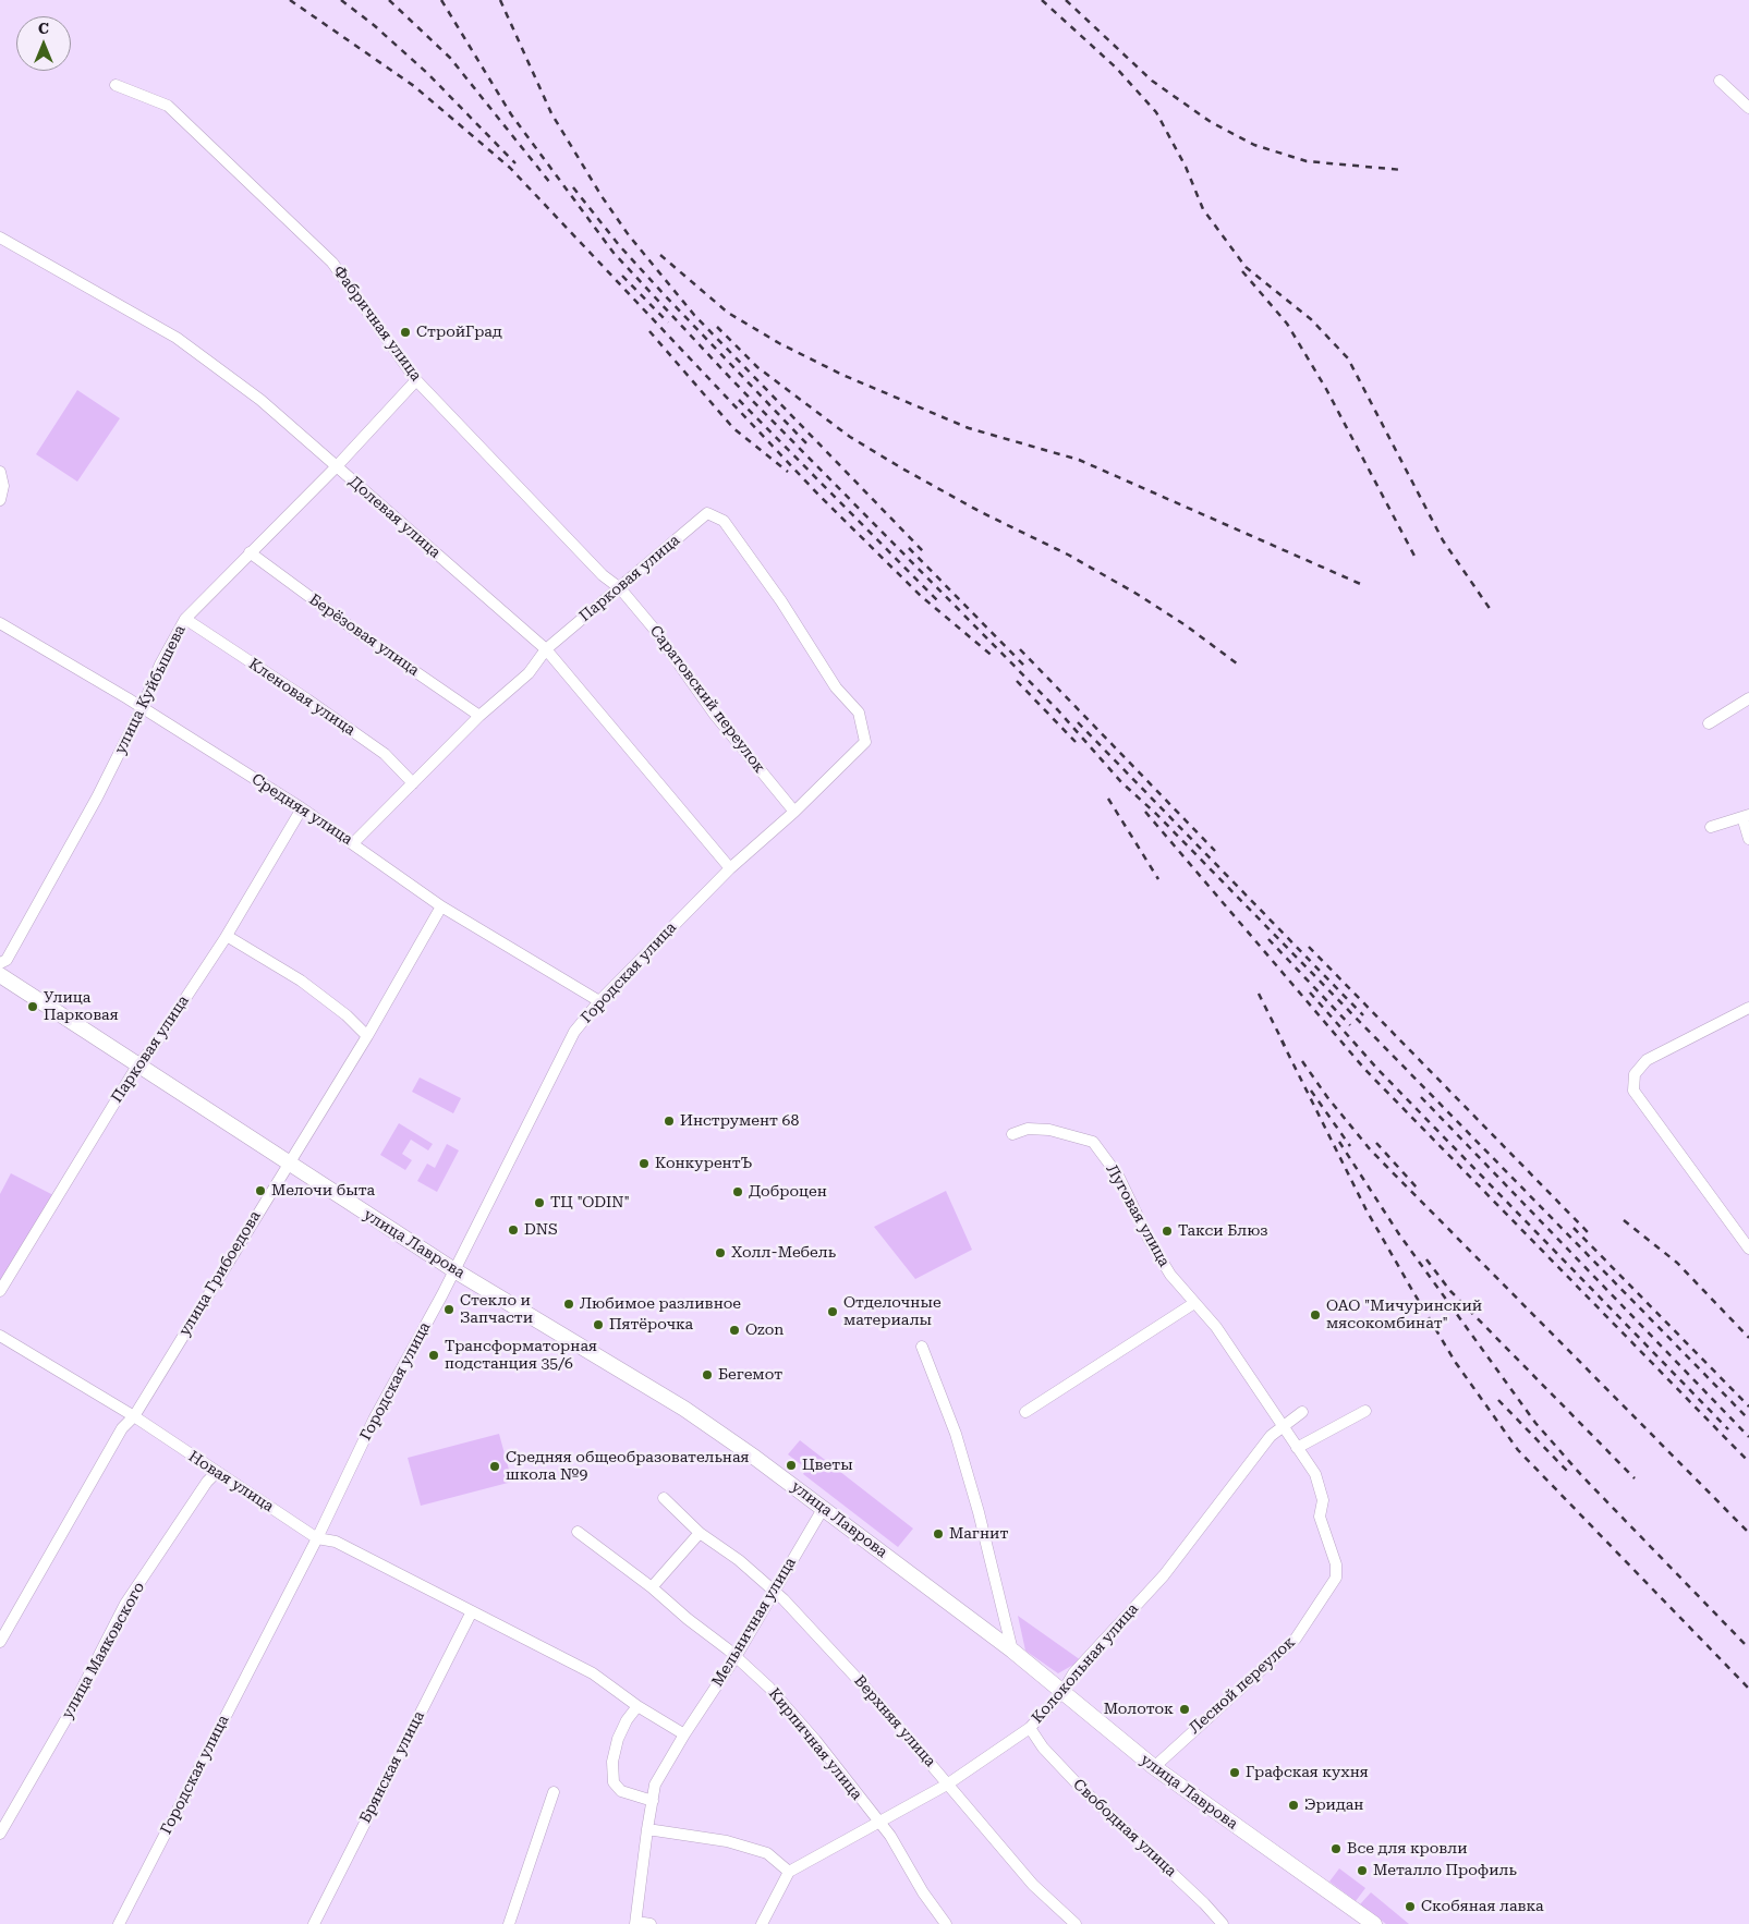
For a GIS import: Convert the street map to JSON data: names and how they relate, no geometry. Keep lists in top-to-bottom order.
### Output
{
  "streets": {
    "main road": ["улица Лаврова"],
    "street": [
      "Фабричная улица",
      "Долевая улица",
      "Парковая улица",
      "Берёзовая улица",
      "улица Куйбышева",
      "Кленовая улица",
      "Саратовский переулок",
      "Средняя улица",
      "Городская улица",
      "Луговая улица",
      "улица Грибоедова",
      "Новая улица",
      "Мельничная улица",
      "улица Маяковского",
      "Колокольная улица",
      "Лесной переулок",
      "Верхняя улица",
      "Кирпичная улица",
      "Брянская улица",
      "Свободная улица"
    ]
  },
  "crossings": [
    ["Фабричная улица", "Парковая улица"],
    ["Фабричная улица", "улица Куйбышева"],
    ["Фабричная улица", "Саратовский переулок"],
    ["Долевая улица", "Парковая улица"],
    ["Долевая улица", "улица Куйбышева"],
    ["Долевая улица", "Городская улица"],
    ["Парковая улица", "Берёзовая улица"],
    ["Парковая улица", "Кленовая улица"],
    ["Парковая улица", "Саратовский переулок"],
    ["Парковая улица", "Средняя улица"],
    ["Парковая улица", "Городская улица"],
    ["Парковая улица", "улица Лаврова"],
    ["Берёзовая улица", "улица Куйбышева"],
    ["улица Куйбышева", "Кленовая улица"],
    ["улица Куйбышева", "Средняя улица"],
    ["Саратовский переулок", "Городская улица"],
    ["Средняя улица", "Городская улица"],
    ["Средняя улица", "улица Грибоедова"],
    ["Городская улица", "улица Лаврова"],
    ["Городская улица", "Новая улица"],
    ["Луговая улица", "Колокольная улица"],
    ["Луговая улица", "Лесной переулок"],
    ["улица Лаврова", "улица Грибоедова"],
    ["улица Лаврова", "Мельничная улица"],
    ["улица Лаврова", "Колокольная улица"],
    ["улица Лаврова", "Лесной переулок"],
    ["улица Грибоедова", "Новая улица"],
    ["Новая улица", "улица Маяковского"],
    ["Новая улица", "Брянская улица"],
    ["Мельничная улица", "Верхняя улица"],
    ["Мельничная улица", "Кирпичная улица"],
    ["Колокольная улица", "Лесной переулок"],
    ["Колокольная улица", "Верхняя улица"],
    ["Колокольная улица", "Кирпичная улица"],
    ["Колокольная улица", "Свободная улица"]
  ],
  "places": [
    "СтройГрад",
    "Улица Парковая",
    "Инструмент 68",
    "КонкурентЪ",
    "Мелочи быта",
    "Доброцен",
    "ТЦ \"ODIN\"",
    "DNS",
    "Такси Блюз",
    "Холл-Мебель",
    "Любимое разливное",
    "Стекло и Запчасти",
    "Отделочные материалы",
    "ОАО \"Мичуринский мясокомбинат\"",
    "Пятёрочка",
    "Ozon",
    "Трансформаторная подстанция 35/6",
    "Бегемот",
    "Цветы",
    "Средняя общеобразовательная школа №9",
    "Магнит",
    "Молоток",
    "Графская кухня",
    "Эридан",
    "Все для кровли",
    "Металло Профиль",
    "Скобяная лавка"
  ],
  "north": "top"
}
